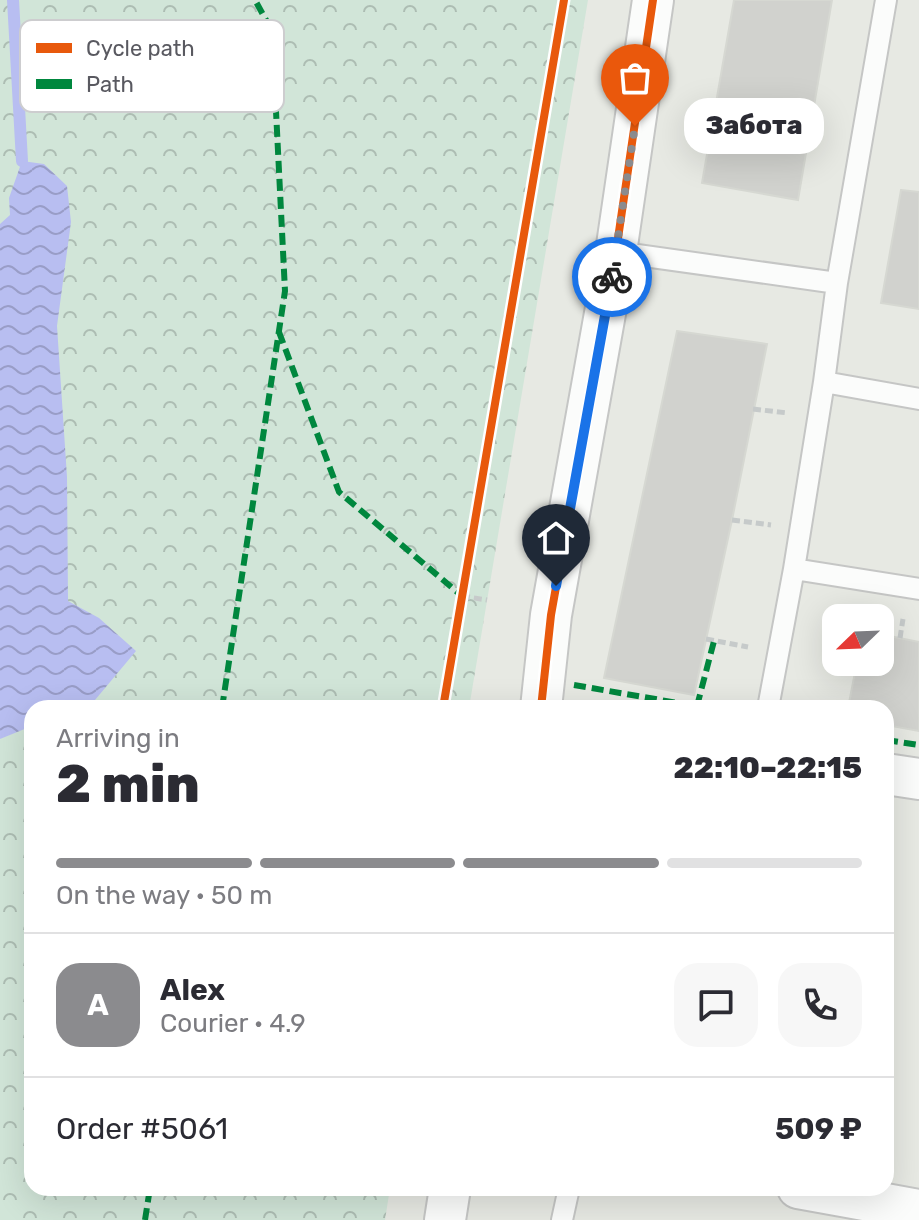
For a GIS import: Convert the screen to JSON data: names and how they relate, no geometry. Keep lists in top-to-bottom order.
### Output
{
  "places": ["Забота"],
  "legend": ["Cycle path", "Path"],
  "north": "bottom left",
  "page": {
    "bubble": "Забота",
    "heading": ["2 min", "Arriving in", "22:10–22:15"],
    "panel": [
      "Alex",
      "Courier · 4.9",
      "Order #5061",
      "509 ₽"
    ],
    "bar": "On the way · 50 m",
    "round": "A"
  }
}
